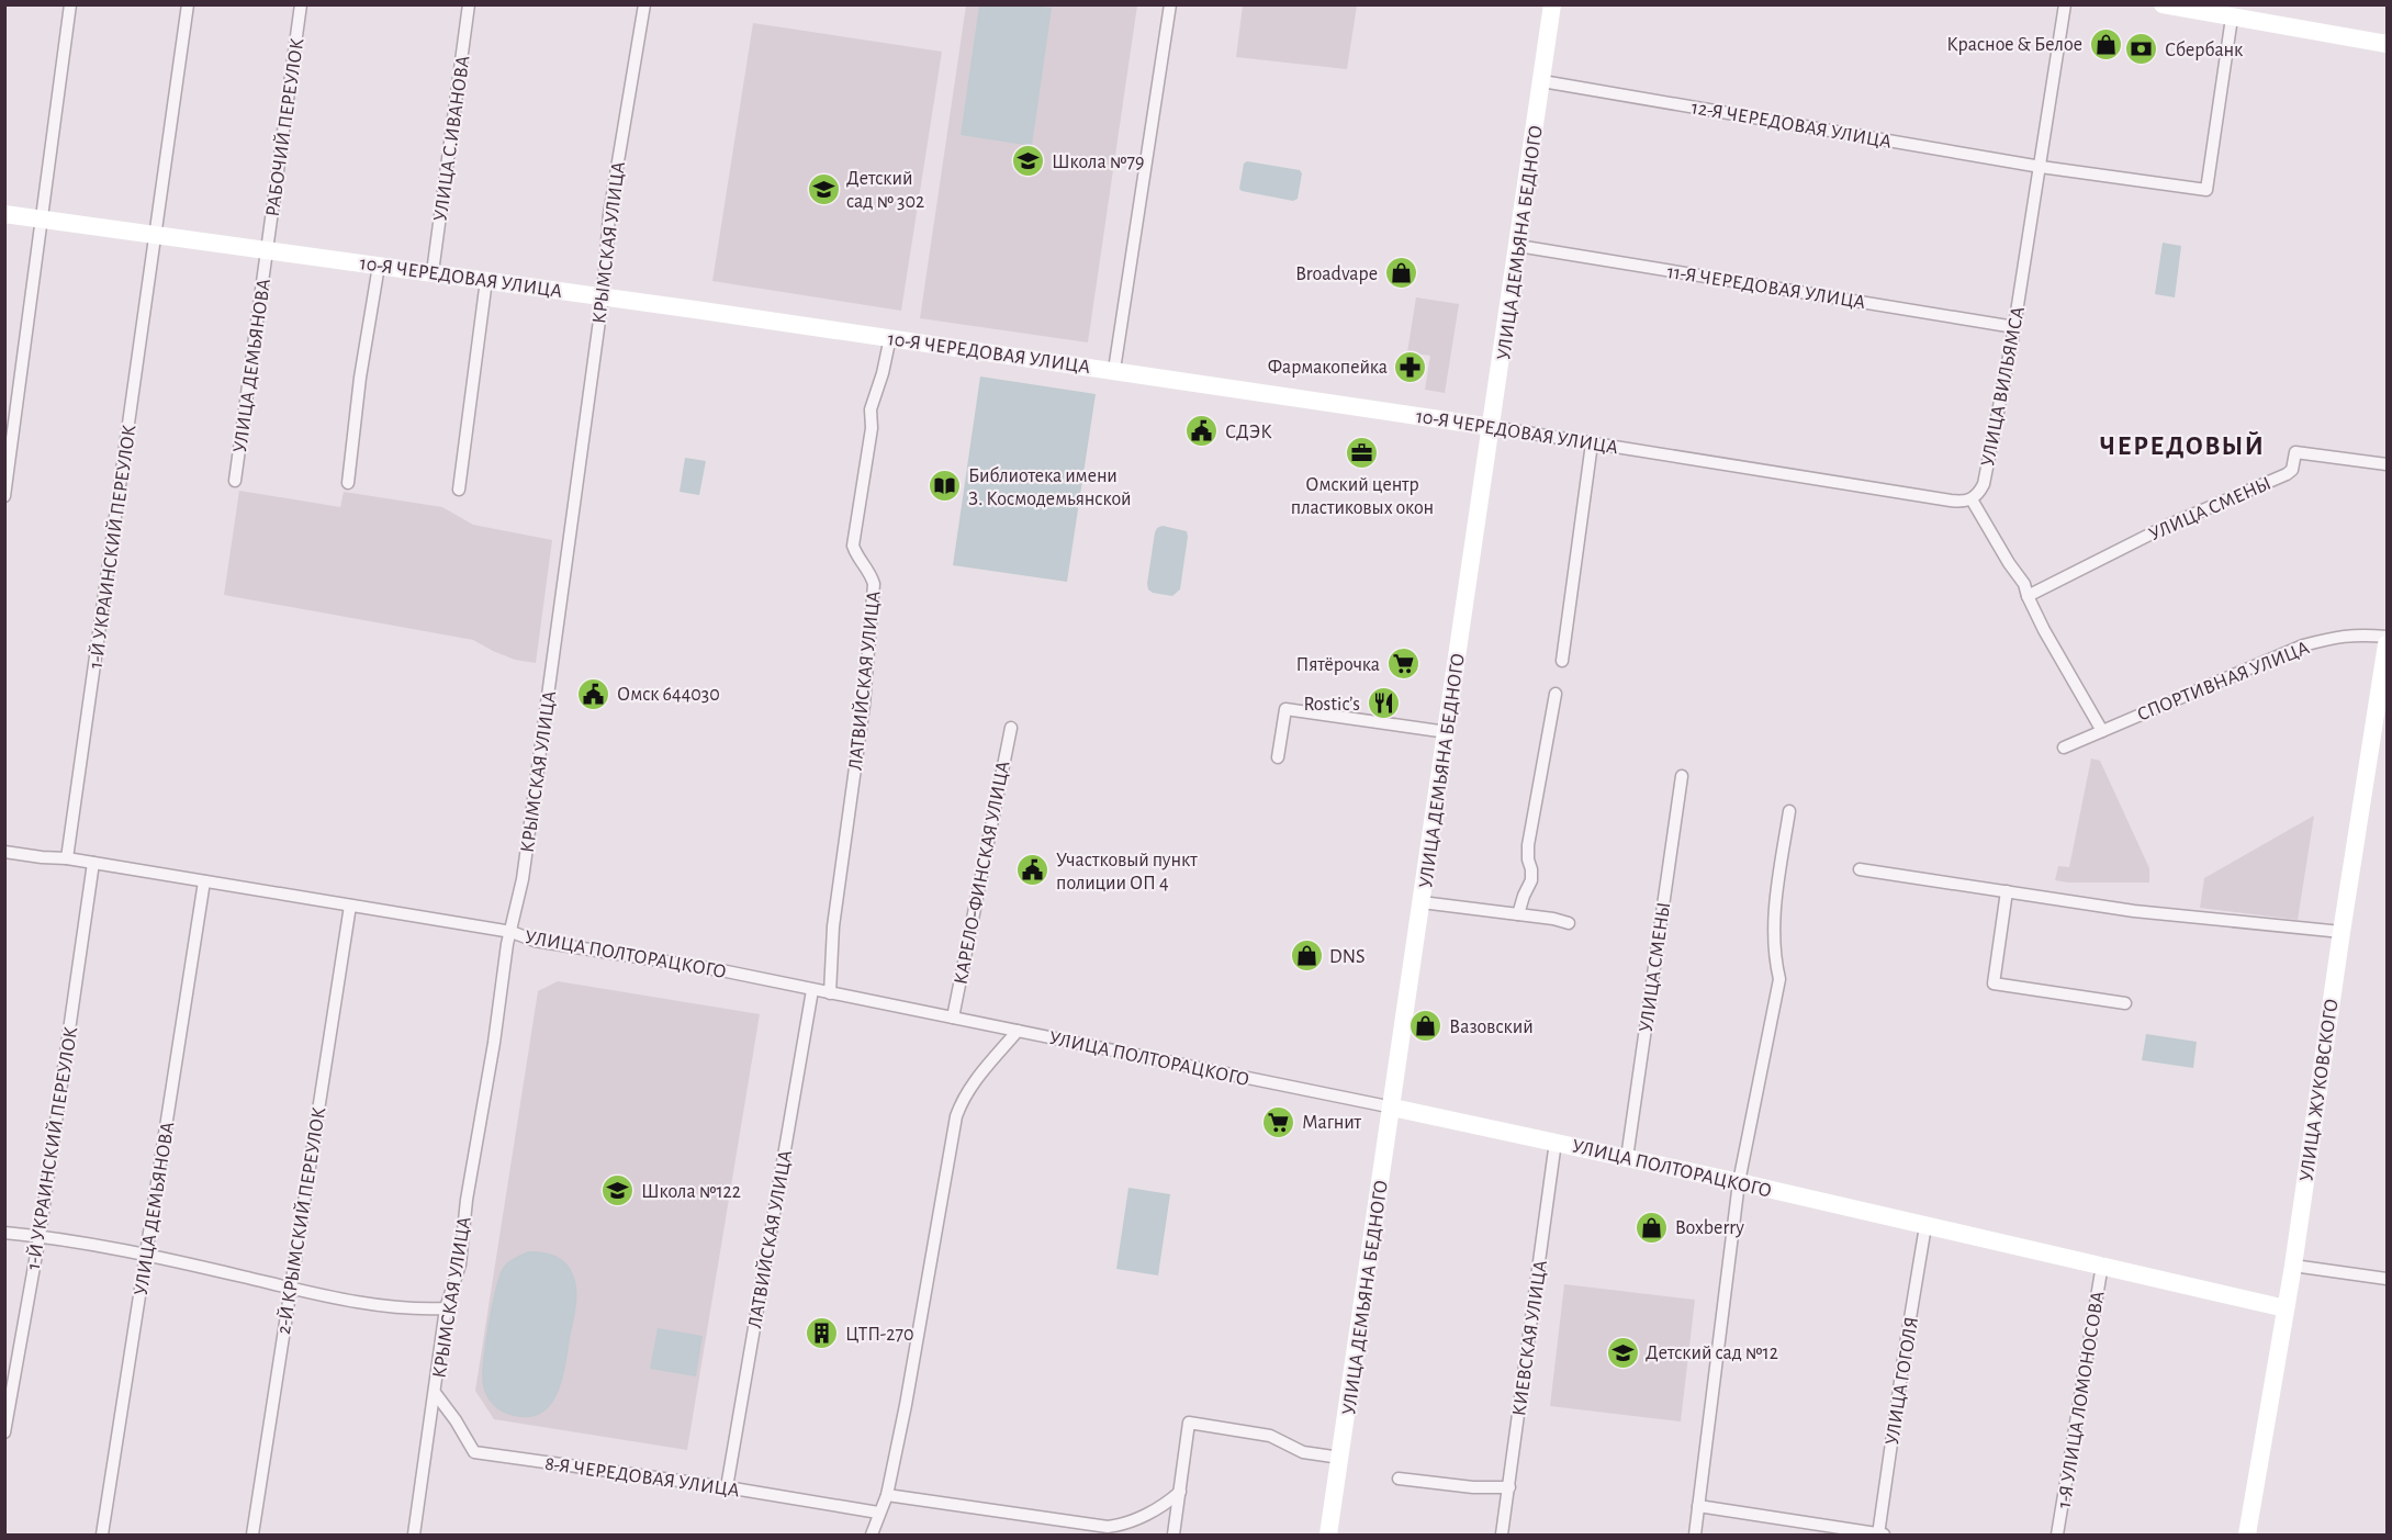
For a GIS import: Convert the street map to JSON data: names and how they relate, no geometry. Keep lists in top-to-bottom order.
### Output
{
  "streets": {
    "street": [
      "12-Я ЧЕРЕДОВАЯ УЛИЦА",
      "РАБОЧИЙ ПЕРЕУЛОК",
      "УЛИЦА С.ИВАНОВА",
      "КРЫМСКАЯ УЛИЦА",
      "УЛИЦА ДЕМЬЯНА БЕДНОГО",
      "10-Я ЧЕРЕДОВАЯ УЛИЦА",
      "11-Я ЧЕРЕДОВАЯ УЛИЦА",
      "УЛИЦА ДЕМЬЯНОВА",
      "УЛИЦА ВИЛЬЯМСА",
      "УЛИЦА СМЕНЫ",
      "1-Й УКРАИНСКИЙ ПЕРЕУЛОК",
      "ЛАТВИЙСКАЯ УЛИЦА",
      "СПОРТИВНАЯ УЛИЦА",
      "КАРЕЛО-ФИНСКАЯ УЛИЦА",
      "УЛИЦА ПОЛТОРАЦКОГО",
      "УЛИЦА ЖУКОВСКОГО",
      "2-Й КРЫМСКИЙ ПЕРЕУЛОК",
      "КИЕВСКАЯ УЛИЦА",
      "УЛИЦА ГОГОЛЯ",
      "1-Я УЛИЦА ЛОМОНОСОВА",
      "8-Я ЧЕРЕДОВАЯ УЛИЦА"
    ]
  },
  "crossings": [
    ["12-Я ЧЕРЕДОВАЯ УЛИЦА", "УЛИЦА ДЕМЬЯНА БЕДНОГО"],
    ["12-Я ЧЕРЕДОВАЯ УЛИЦА", "УЛИЦА ВИЛЬЯМСА"],
    ["РАБОЧИЙ ПЕРЕУЛОК", "10-Я ЧЕРЕДОВАЯ УЛИЦА"],
    ["РАБОЧИЙ ПЕРЕУЛОК", "УЛИЦА ДЕМЬЯНОВА"],
    ["УЛИЦА С.ИВАНОВА", "10-Я ЧЕРЕДОВАЯ УЛИЦА"],
    ["КРЫМСКАЯ УЛИЦА", "10-Я ЧЕРЕДОВАЯ УЛИЦА"],
    ["КРЫМСКАЯ УЛИЦА", "УЛИЦА ПОЛТОРАЦКОГО"],
    ["КРЫМСКАЯ УЛИЦА", "8-Я ЧЕРЕДОВАЯ УЛИЦА"],
    ["УЛИЦА ДЕМЬЯНА БЕДНОГО", "10-Я ЧЕРЕДОВАЯ УЛИЦА"],
    ["УЛИЦА ДЕМЬЯНА БЕДНОГО", "11-Я ЧЕРЕДОВАЯ УЛИЦА"],
    ["УЛИЦА ДЕМЬЯНА БЕДНОГО", "УЛИЦА ПОЛТОРАЦКОГО"],
    ["10-Я ЧЕРЕДОВАЯ УЛИЦА", "УЛИЦА ДЕМЬЯНОВА"],
    ["10-Я ЧЕРЕДОВАЯ УЛИЦА", "УЛИЦА ВИЛЬЯМСА"],
    ["10-Я ЧЕРЕДОВАЯ УЛИЦА", "1-Й УКРАИНСКИЙ ПЕРЕУЛОК"],
    ["10-Я ЧЕРЕДОВАЯ УЛИЦА", "ЛАТВИЙСКАЯ УЛИЦА"],
    ["11-Я ЧЕРЕДОВАЯ УЛИЦА", "УЛИЦА ВИЛЬЯМСА"],
    ["УЛИЦА ДЕМЬЯНОВА", "УЛИЦА ПОЛТОРАЦКОГО"],
    ["УЛИЦА СМЕНЫ", "УЛИЦА ПОЛТОРАЦКОГО"],
    ["1-Й УКРАИНСКИЙ ПЕРЕУЛОК", "УЛИЦА ПОЛТОРАЦКОГО"],
    ["ЛАТВИЙСКАЯ УЛИЦА", "УЛИЦА ПОЛТОРАЦКОГО"],
    ["ЛАТВИЙСКАЯ УЛИЦА", "8-Я ЧЕРЕДОВАЯ УЛИЦА"],
    ["КАРЕЛО-ФИНСКАЯ УЛИЦА", "УЛИЦА ПОЛТОРАЦКОГО"],
    ["УЛИЦА ПОЛТОРАЦКОГО", "УЛИЦА ЖУКОВСКОГО"],
    ["УЛИЦА ПОЛТОРАЦКОГО", "2-Й КРЫМСКИЙ ПЕРЕУЛОК"],
    ["УЛИЦА ПОЛТОРАЦКОГО", "КИЕВСКАЯ УЛИЦА"],
    ["УЛИЦА ПОЛТОРАЦКОГО", "УЛИЦА ГОГОЛЯ"],
    ["УЛИЦА ПОЛТОРАЦКОГО", "1-Я УЛИЦА ЛОМОНОСОВА"]
  ],
  "districts": ["ЧЕРЕДОВЫЙ"],
  "places": {
    "shop": [
      "Красное & Белое",
      "Broadvape",
      "DNS",
      "Вазовский",
      "Boxberry"
    ],
    "bank": ["Сбербанк"],
    "school or university": [
      "Школа №79",
      "Детский сад № 302",
      "Школа №122",
      "Детский сад №12"
    ],
    "pharmacy": ["Фармакопейка"],
    "public building": ["СДЭК", "Омск 644030", "Участковый пункт полиции ОП 4"],
    "office": ["Омский центр пластиковых окон"],
    "library": ["Библиотека имени З. Космодемьянской"],
    "supermarket": ["Пятёрочка", "Магнит"],
    "restaurant": ["Rostic’s"],
    "building": ["ЦТП-270"]
  }
}
